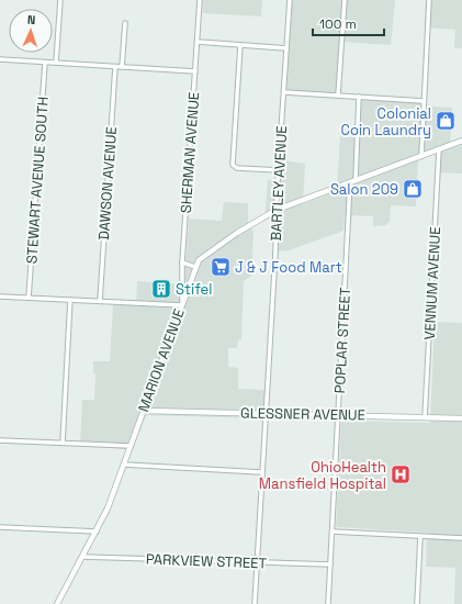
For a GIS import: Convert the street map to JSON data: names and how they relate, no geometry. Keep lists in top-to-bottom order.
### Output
{
  "streets": {
    "street": [
      "SHERMAN AVENUE",
      "STEWART AVENUE SOUTH",
      "DAWSON AVENUE",
      "BARTLEY AVENUE",
      "VENNUM AVENUE",
      "POPLAR STREET",
      "MARION AVENUE",
      "GLESSNER AVENUE",
      "PARKVIEW STREET"
    ]
  },
  "crossings": [
    ["SHERMAN AVENUE", "MARION AVENUE"],
    ["BARTLEY AVENUE", "MARION AVENUE"],
    ["BARTLEY AVENUE", "GLESSNER AVENUE"],
    ["BARTLEY AVENUE", "PARKVIEW STREET"],
    ["VENNUM AVENUE", "MARION AVENUE"],
    ["VENNUM AVENUE", "GLESSNER AVENUE"],
    ["POPLAR STREET", "MARION AVENUE"],
    ["POPLAR STREET", "GLESSNER AVENUE"],
    ["POPLAR STREET", "PARKVIEW STREET"],
    ["MARION AVENUE", "GLESSNER AVENUE"],
    ["MARION AVENUE", "PARKVIEW STREET"]
  ],
  "places": {
    "shop": ["Colonial Coin Laundry", "Salon 209"],
    "supermarket": ["J & J Food Mart"],
    "building": ["Stifel"],
    "hospital": ["OhioHealth Mansfield Hospital"]
  },
  "scale_bar": "100 m",
  "north": "top"
}
